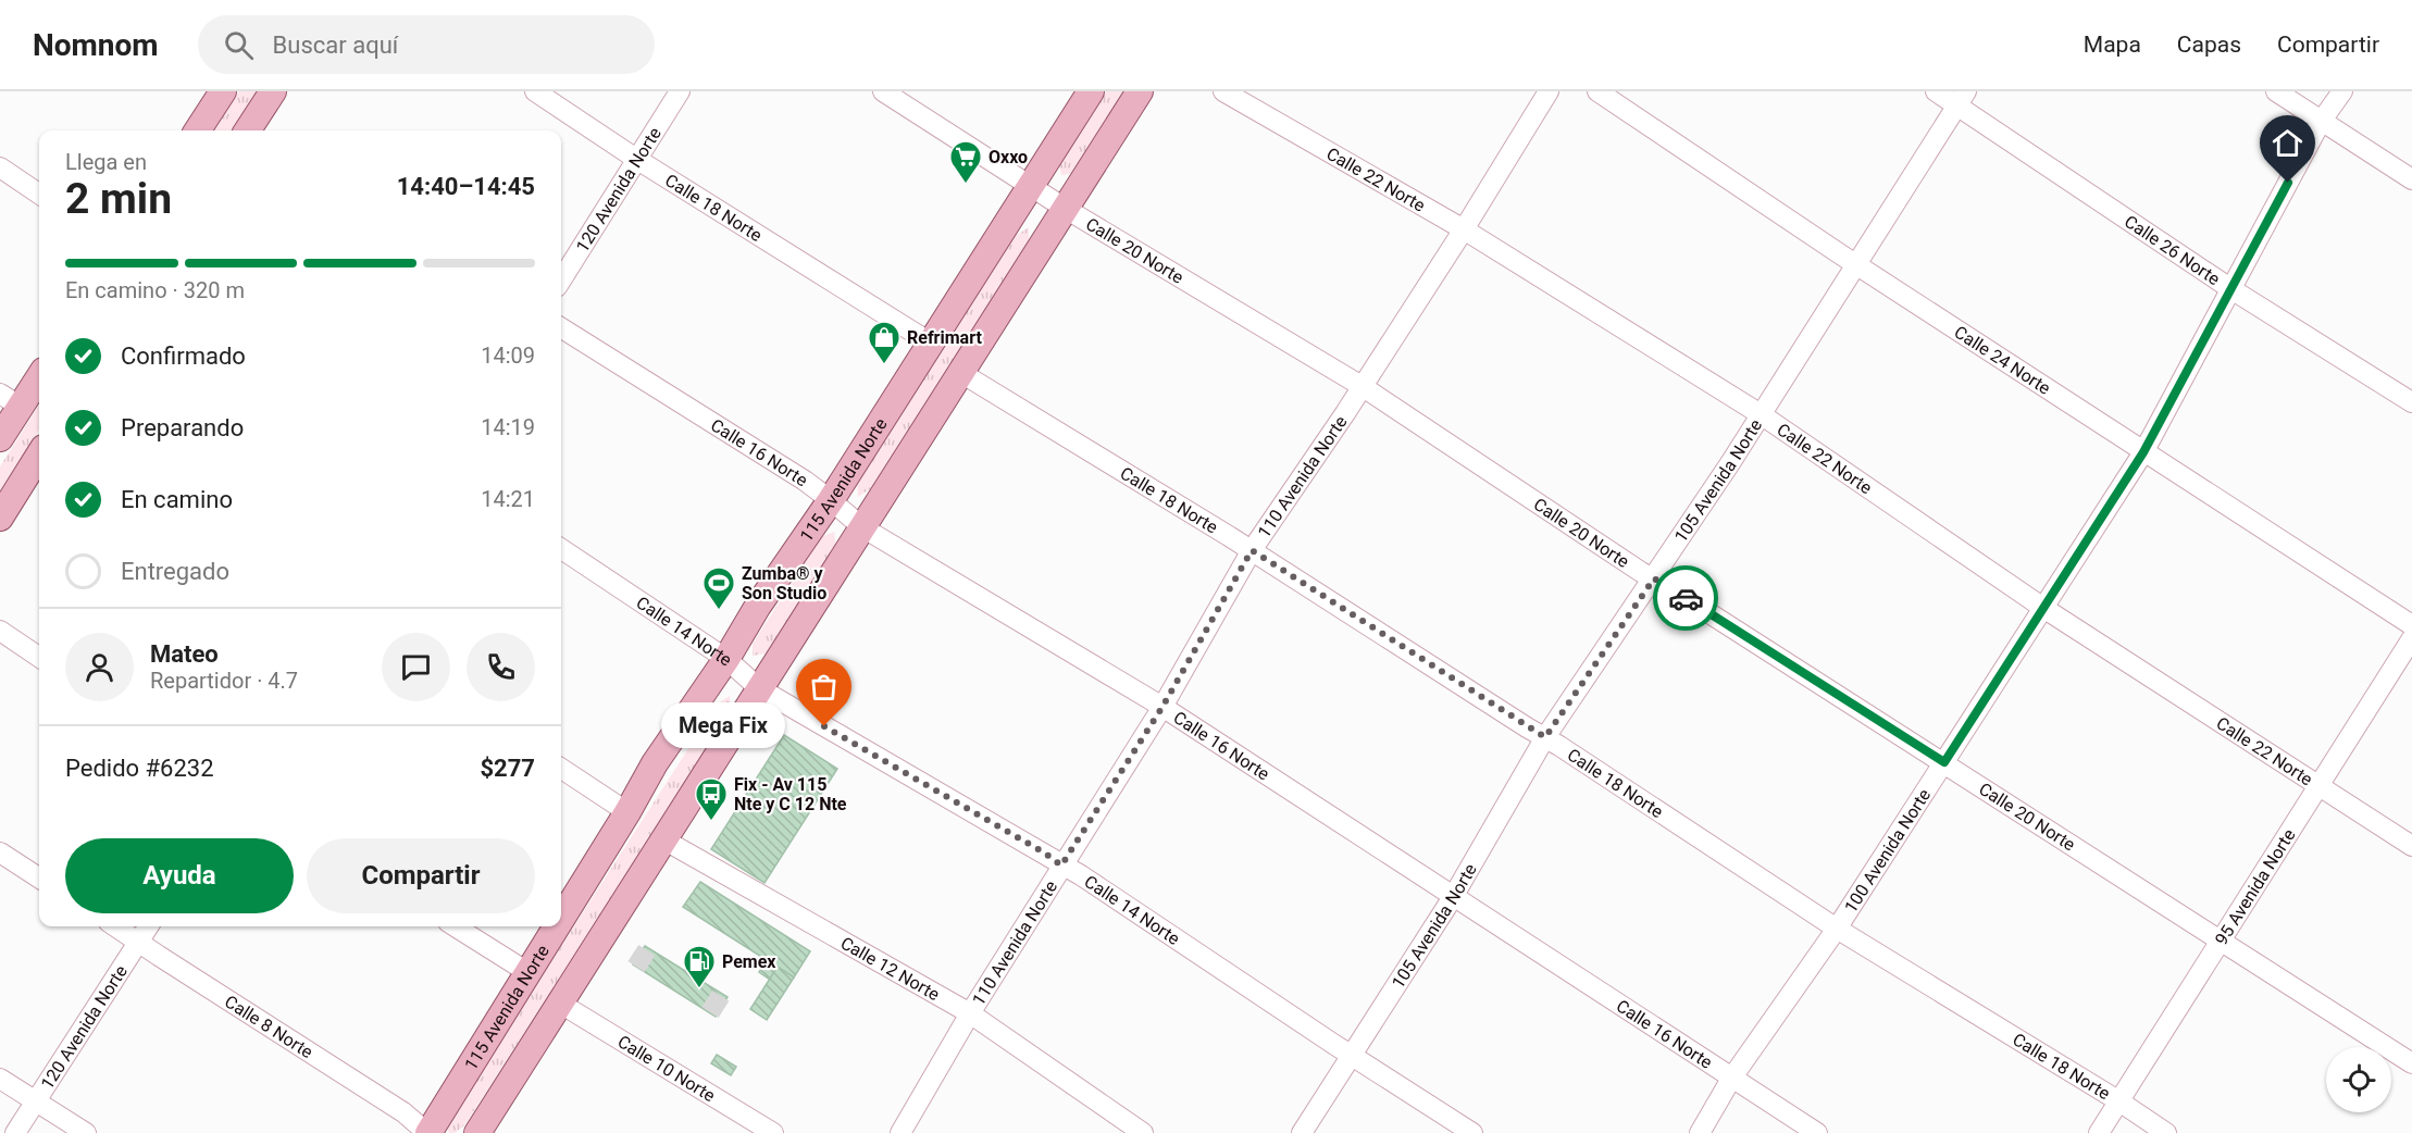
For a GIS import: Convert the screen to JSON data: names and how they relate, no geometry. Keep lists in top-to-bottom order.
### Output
{
  "streets": {
    "main road": ["115 Avenida Norte"],
    "street": [
      "Calle 22 Norte",
      "120 Avenida Norte",
      "Calle 18 Norte",
      "Calle 26 Norte",
      "Calle 20 Norte",
      "Calle 24 Norte",
      "Calle 16 Norte",
      "110 Avenida Norte",
      "105 Avenida Norte",
      "Calle 14 Norte",
      "100 Avenida Norte",
      "95 Avenida Norte",
      "Calle 12 Norte",
      "Calle 8 Norte",
      "Calle 10 Norte"
    ]
  },
  "crossings": [
    ["Calle 22 Norte", "110 Avenida Norte"],
    ["Calle 22 Norte", "105 Avenida Norte"],
    ["Calle 22 Norte", "100 Avenida Norte"],
    ["Calle 22 Norte", "95 Avenida Norte"],
    ["120 Avenida Norte", "Calle 18 Norte"],
    ["120 Avenida Norte", "Calle 8 Norte"],
    ["Calle 18 Norte", "110 Avenida Norte"],
    ["Calle 18 Norte", "115 Avenida Norte"],
    ["Calle 18 Norte", "105 Avenida Norte"],
    ["Calle 18 Norte", "100 Avenida Norte"],
    ["Calle 18 Norte", "95 Avenida Norte"],
    ["Calle 26 Norte", "105 Avenida Norte"],
    ["Calle 26 Norte", "100 Avenida Norte"],
    ["Calle 20 Norte", "110 Avenida Norte"],
    ["Calle 20 Norte", "115 Avenida Norte"],
    ["Calle 20 Norte", "105 Avenida Norte"],
    ["Calle 20 Norte", "100 Avenida Norte"],
    ["Calle 20 Norte", "95 Avenida Norte"],
    ["Calle 24 Norte", "105 Avenida Norte"],
    ["Calle 24 Norte", "100 Avenida Norte"],
    ["Calle 16 Norte", "110 Avenida Norte"],
    ["Calle 16 Norte", "115 Avenida Norte"],
    ["Calle 16 Norte", "105 Avenida Norte"],
    ["Calle 16 Norte", "100 Avenida Norte"],
    ["110 Avenida Norte", "Calle 14 Norte"],
    ["110 Avenida Norte", "Calle 12 Norte"],
    ["115 Avenida Norte", "Calle 14 Norte"],
    ["115 Avenida Norte", "Calle 8 Norte"],
    ["105 Avenida Norte", "Calle 14 Norte"]
  ],
  "places": {
    "supermarket": ["Oxxo"],
    "shop": ["Refrimart"],
    "sports": ["Zumba® y Son Studio"],
    "other": ["Mega Fix"],
    "bus stop": ["Fix - Av 115 Nte y C 12 Nte"],
    "fuel station": ["Pemex"]
  },
  "page": {
    "header": "Nomnom",
    "search": "Buscar aquí",
    "nav": ["Mapa", "Capas", "Compartir"],
    "heading": ["2 min", "Llega en", "14:40–14:45"],
    "panel": [
      "Mateo",
      "Repartidor · 4.7",
      "Pedido #6232",
      "$277"
    ],
    "bar": "En camino · 320 m",
    "list": [
      ["Confirmado", "14:09"],
      ["Preparando", "14:19"],
      ["En camino", "14:21"],
      "Entregado"
    ],
    "bubble": "Mega Fix",
    "buttons": ["Ayuda", "Compartir"]
  }
}
